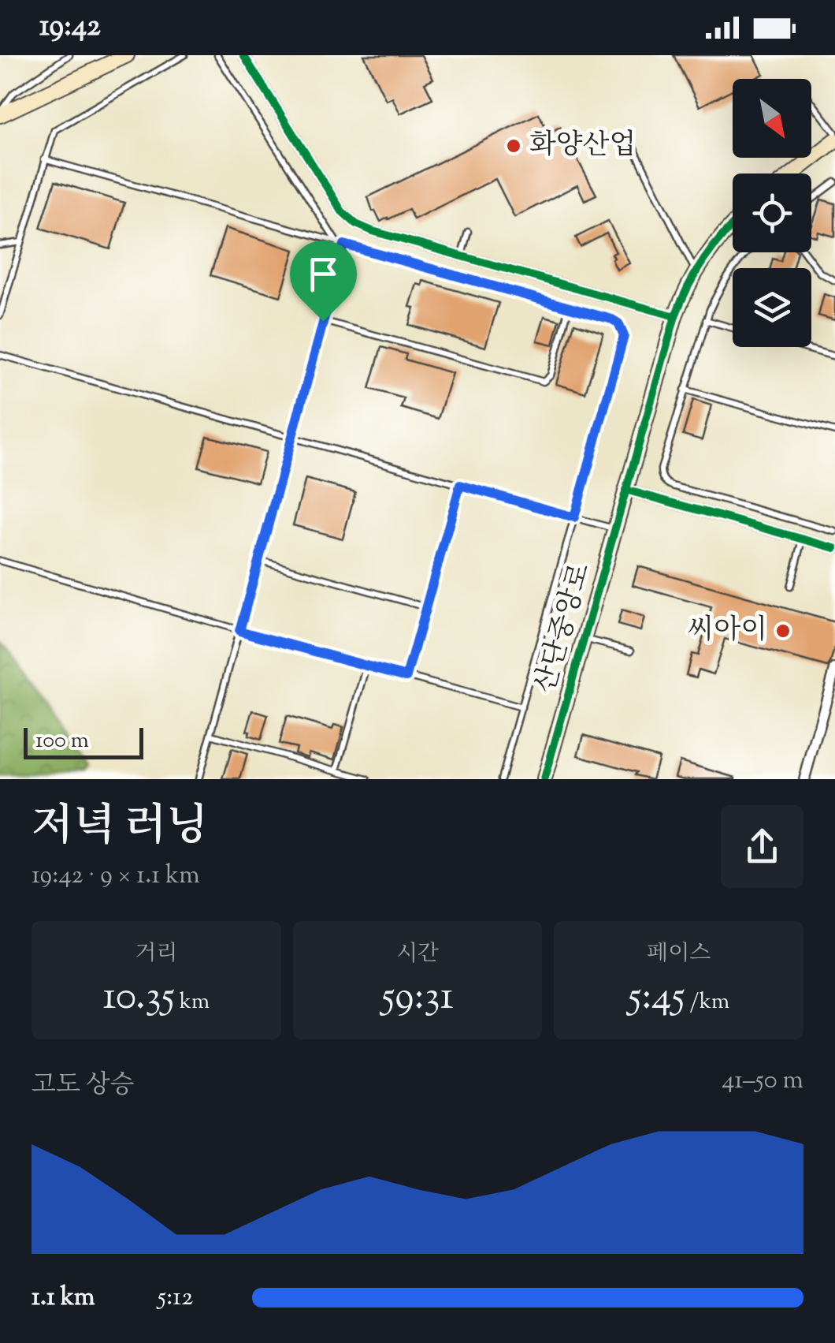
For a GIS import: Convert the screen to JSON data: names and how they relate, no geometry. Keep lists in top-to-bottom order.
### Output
{
  "streets": {
    "street": ["산단중앙로"]
  },
  "places": ["화양산업", "씨아이"],
  "scale_bar": "100 m",
  "north": "bottom right",
  "page": {
    "status": "19:42",
    "scale": "100 m",
    "heading": ["저녁 러닝", "19:42 · 9 × 1.1 km"],
    "stats": [
      ["거리", "10.35 km"],
      ["시간", "59:31"],
      ["페이스", "5:45 /km"]
    ],
    "chart": ["고도 상승", "41–50 m"],
    "list": [
      {
        "name": "1.1 km",
        "note": "5:12"
      }
    ]
  }
}
